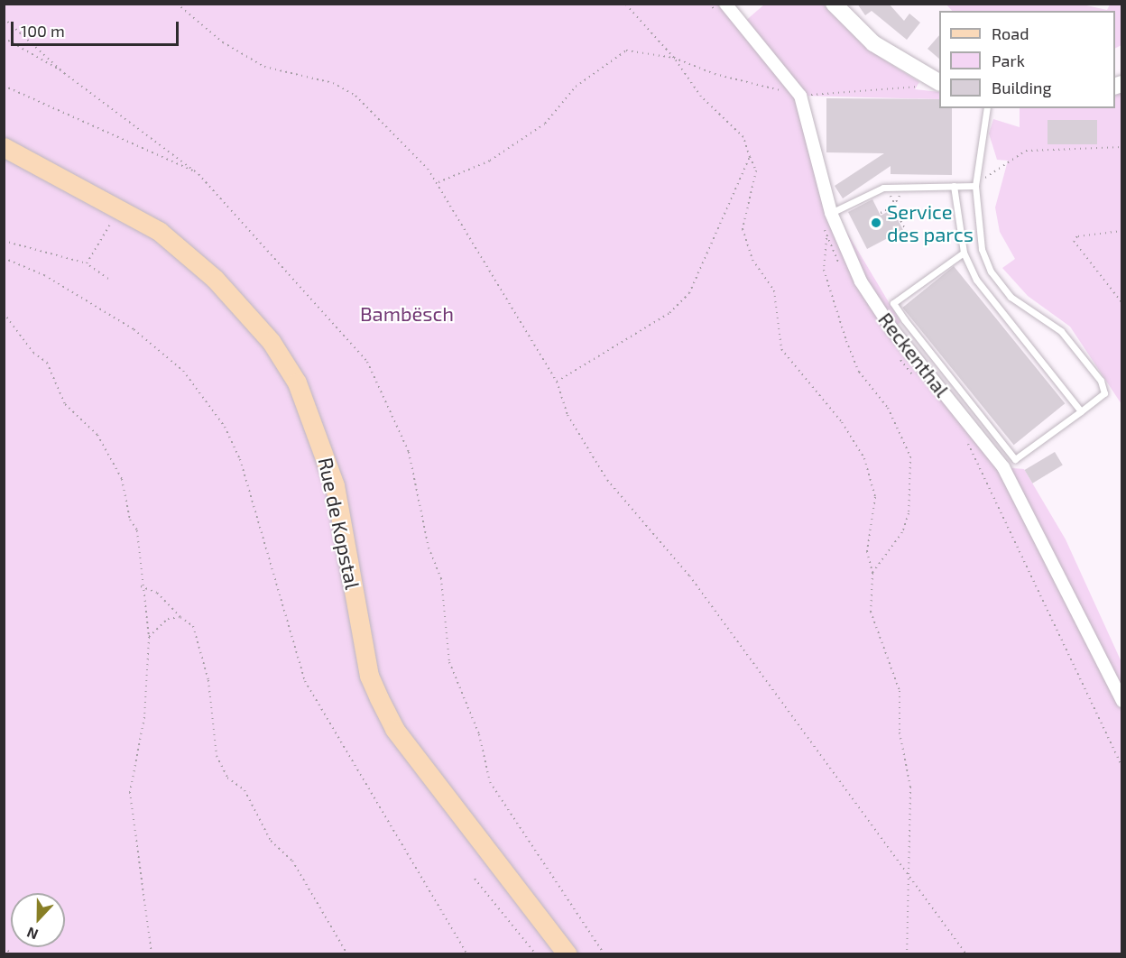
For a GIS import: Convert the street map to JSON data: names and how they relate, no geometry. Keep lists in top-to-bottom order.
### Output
{
  "streets": {
    "main road": ["Rue de Kopstal"],
    "street": ["Reckenthal"]
  },
  "parks": ["Bambësch"],
  "places": ["Service des parcs"],
  "legend": ["Road", "Park", "Building"],
  "scale_bar": "100 m",
  "north": "bottom"
}
